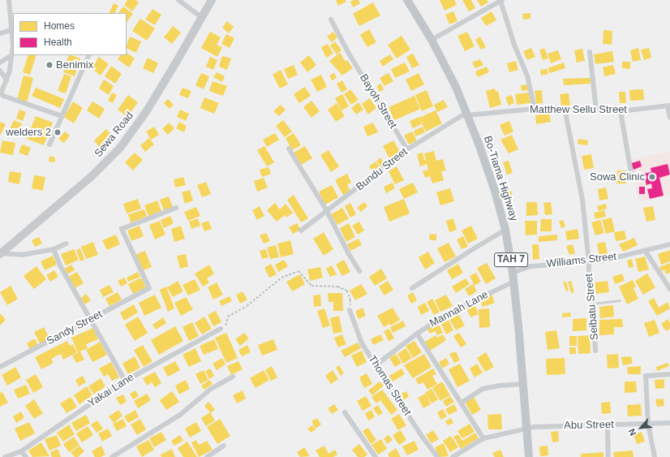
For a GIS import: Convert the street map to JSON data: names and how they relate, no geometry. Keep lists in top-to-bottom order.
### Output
{
  "streets": {
    "highway": ["Bo-Tiama Highway", "TAH 7"],
    "main road": ["Sewa Road"],
    "street": [
      "Bayoh Street",
      "Matthew Sellu Street",
      "Bundu Street",
      "Williams Street",
      "Seibatu Street",
      "Mannah Lane",
      "Sandy Street",
      "Thomas Street",
      "Yakai Lane",
      "Abu Street"
    ]
  },
  "crossings": [
    ["Bayoh Street", "Bundu Street"],
    ["Matthew Sellu Street", "Bundu Street"],
    ["Matthew Sellu Street", "Bo-Tiama Highway"],
    ["Matthew Sellu Street", "Seibatu Street"],
    ["Bundu Street", "Bo-Tiama Highway"],
    ["Bo-Tiama Highway", "Williams Street"],
    ["Bo-Tiama Highway", "Mannah Lane"],
    ["Bo-Tiama Highway", "Abu Street"],
    ["Williams Street", "Seibatu Street"],
    ["Mannah Lane", "Thomas Street"]
  ],
  "places": ["Benimix", "welders 2", "Sowa Clinic"],
  "legend": ["Homes", "Health"],
  "north": "bottom left"
}
